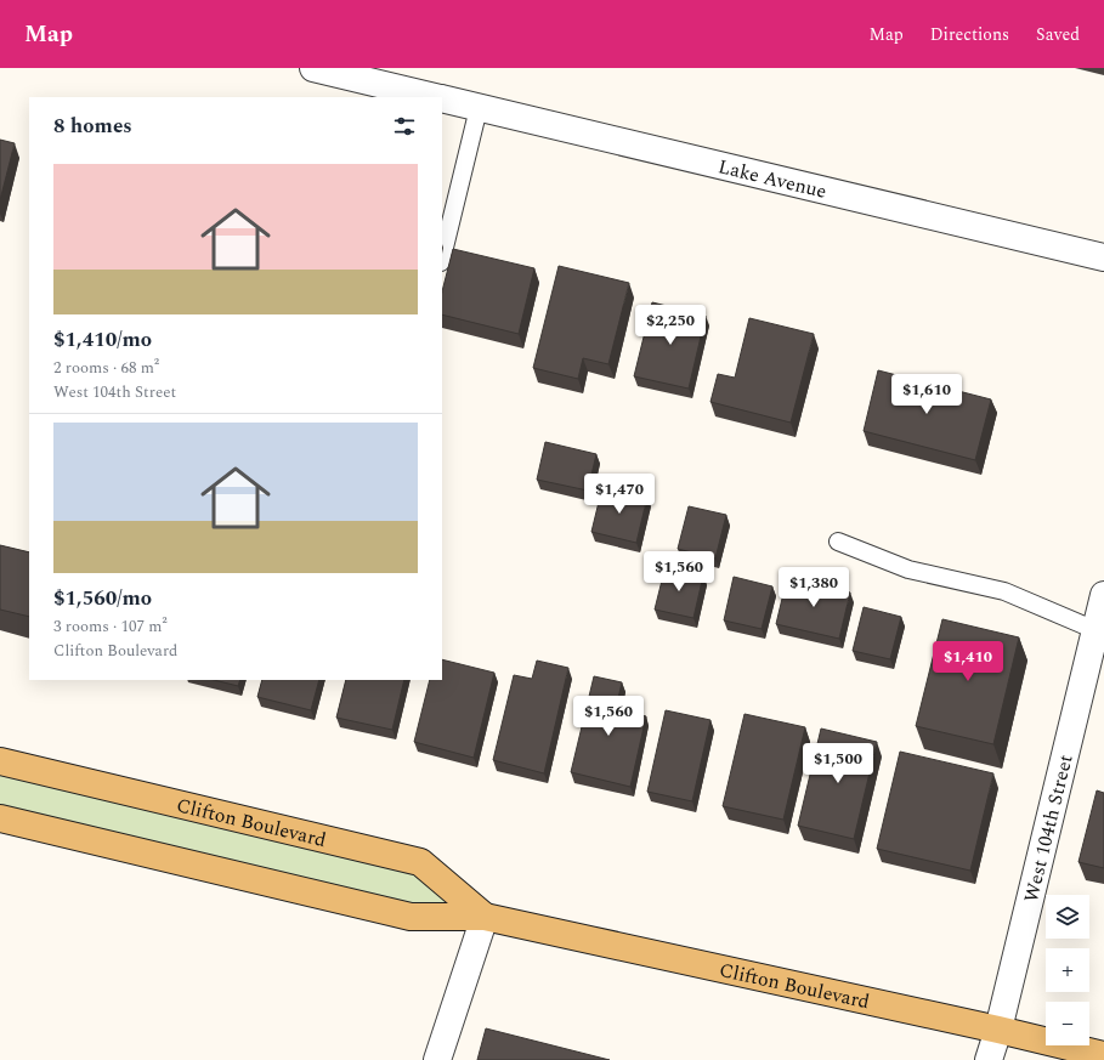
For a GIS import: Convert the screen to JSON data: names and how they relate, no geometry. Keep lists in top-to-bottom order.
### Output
{
  "streets": {
    "main road": ["Clifton Boulevard"],
    "street": ["Lake Avenue", "West 104th Street"]
  },
  "crossings": [
    ["Clifton Boulevard", "West 104th Street"]
  ],
  "page": {
    "header": "Map",
    "nav": ["Map", "Directions", "Saved"],
    "heading": "8 homes",
    "list": [
      {
        "name": "$1,410/mo",
        "note": "2 rooms · 68 m² · West 104th Street"
      },
      {
        "name": "$1,560/mo",
        "note": "3 rooms · 107 m² · Clifton Boulevard"
      }
    ],
    "price": [
      "$2,250",
      "$1,610",
      "$1,470",
      "$1,560",
      "$1,380",
      "$1,410",
      "$1,560",
      "$1,500"
    ],
    "map_buttons": ["+", "−"]
  }
}
